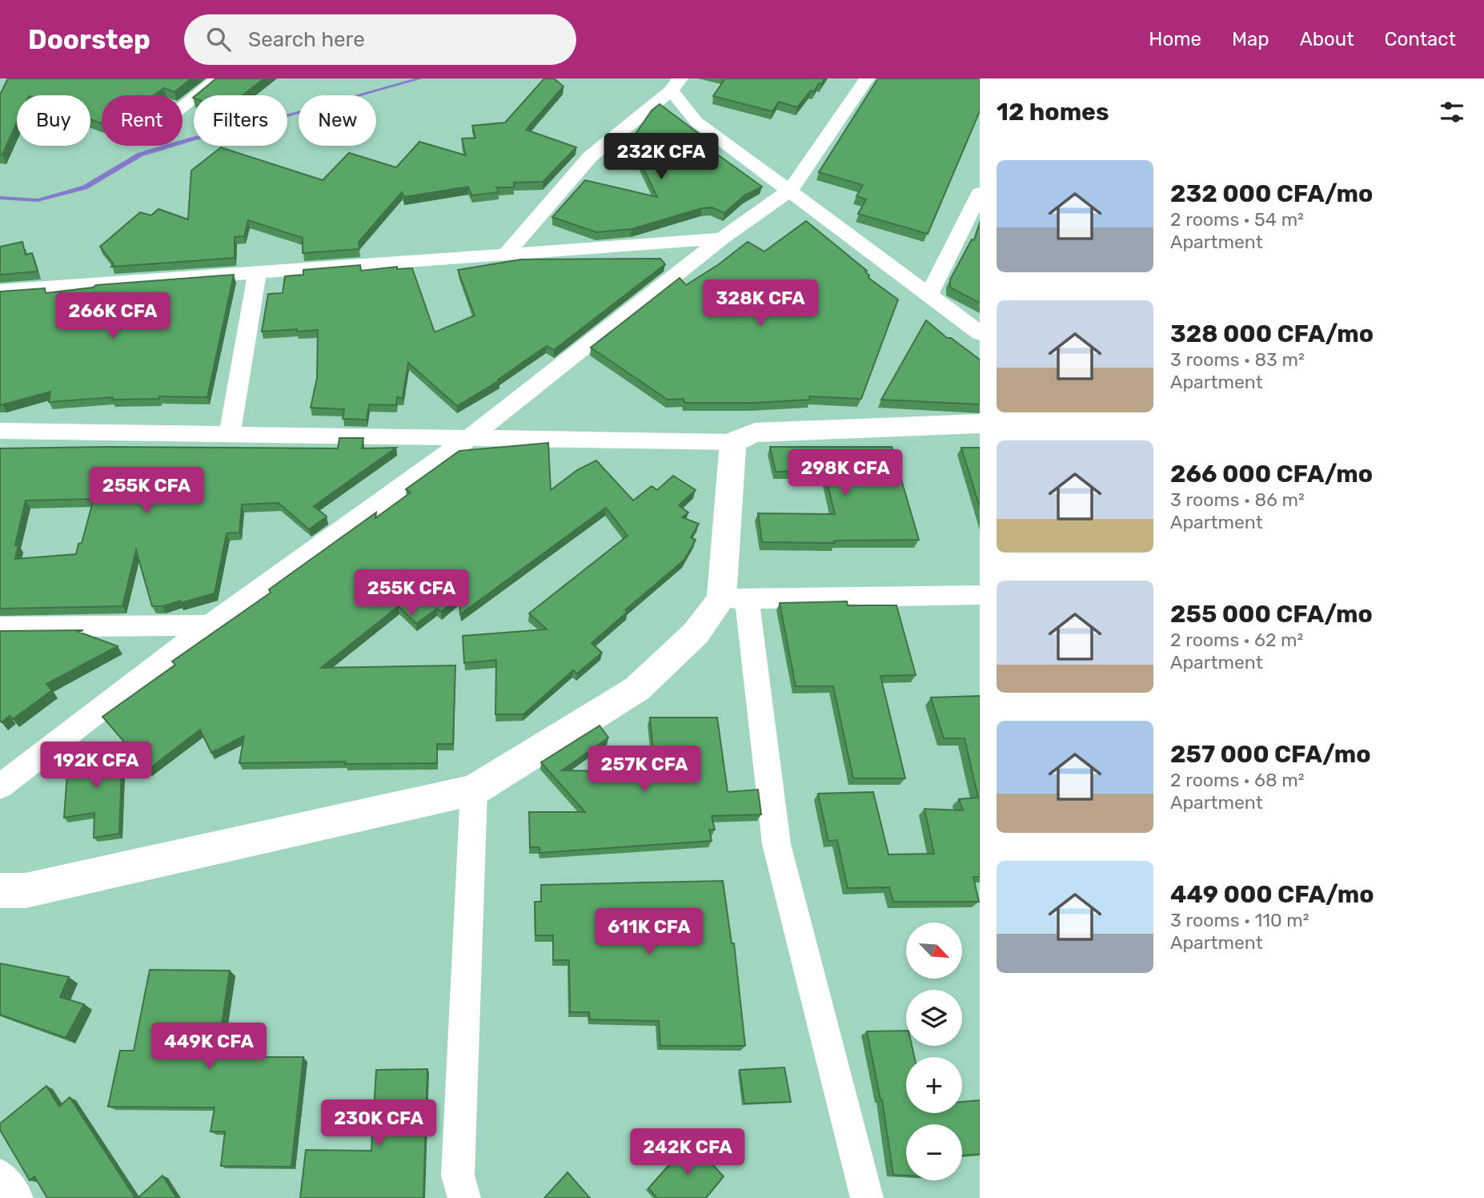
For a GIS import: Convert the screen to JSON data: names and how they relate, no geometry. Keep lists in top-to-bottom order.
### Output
{
  "north": "bottom right",
  "page": {
    "header": "Doorstep",
    "search": "Search here",
    "nav": [
      "Home",
      "Map",
      "About",
      "Contact"
    ],
    "heading": "12 homes",
    "chip": [
      "Buy",
      "Rent",
      "Filters",
      "New"
    ],
    "price": [
      "232K CFA",
      "328K CFA",
      "266K CFA",
      "298K CFA",
      "255K CFA",
      "255K CFA",
      "192K CFA",
      "257K CFA",
      "611K CFA",
      "449K CFA",
      "230K CFA",
      "242K CFA"
    ],
    "list": [
      {
        "name": "232 000 CFA/mo",
        "note": "2 rooms · 54 m² · Apartment"
      },
      {
        "name": "328 000 CFA/mo",
        "note": "3 rooms · 83 m² · Apartment"
      },
      {
        "name": "266 000 CFA/mo",
        "note": "3 rooms · 86 m² · Apartment"
      },
      {
        "name": "255 000 CFA/mo",
        "note": "2 rooms · 62 m² · Apartment"
      },
      {
        "name": "257 000 CFA/mo",
        "note": "2 rooms · 68 m² · Apartment"
      },
      {
        "name": "449 000 CFA/mo",
        "note": "3 rooms · 110 m² · Apartment"
      }
    ],
    "map_buttons": ["+", "−"]
  }
}
